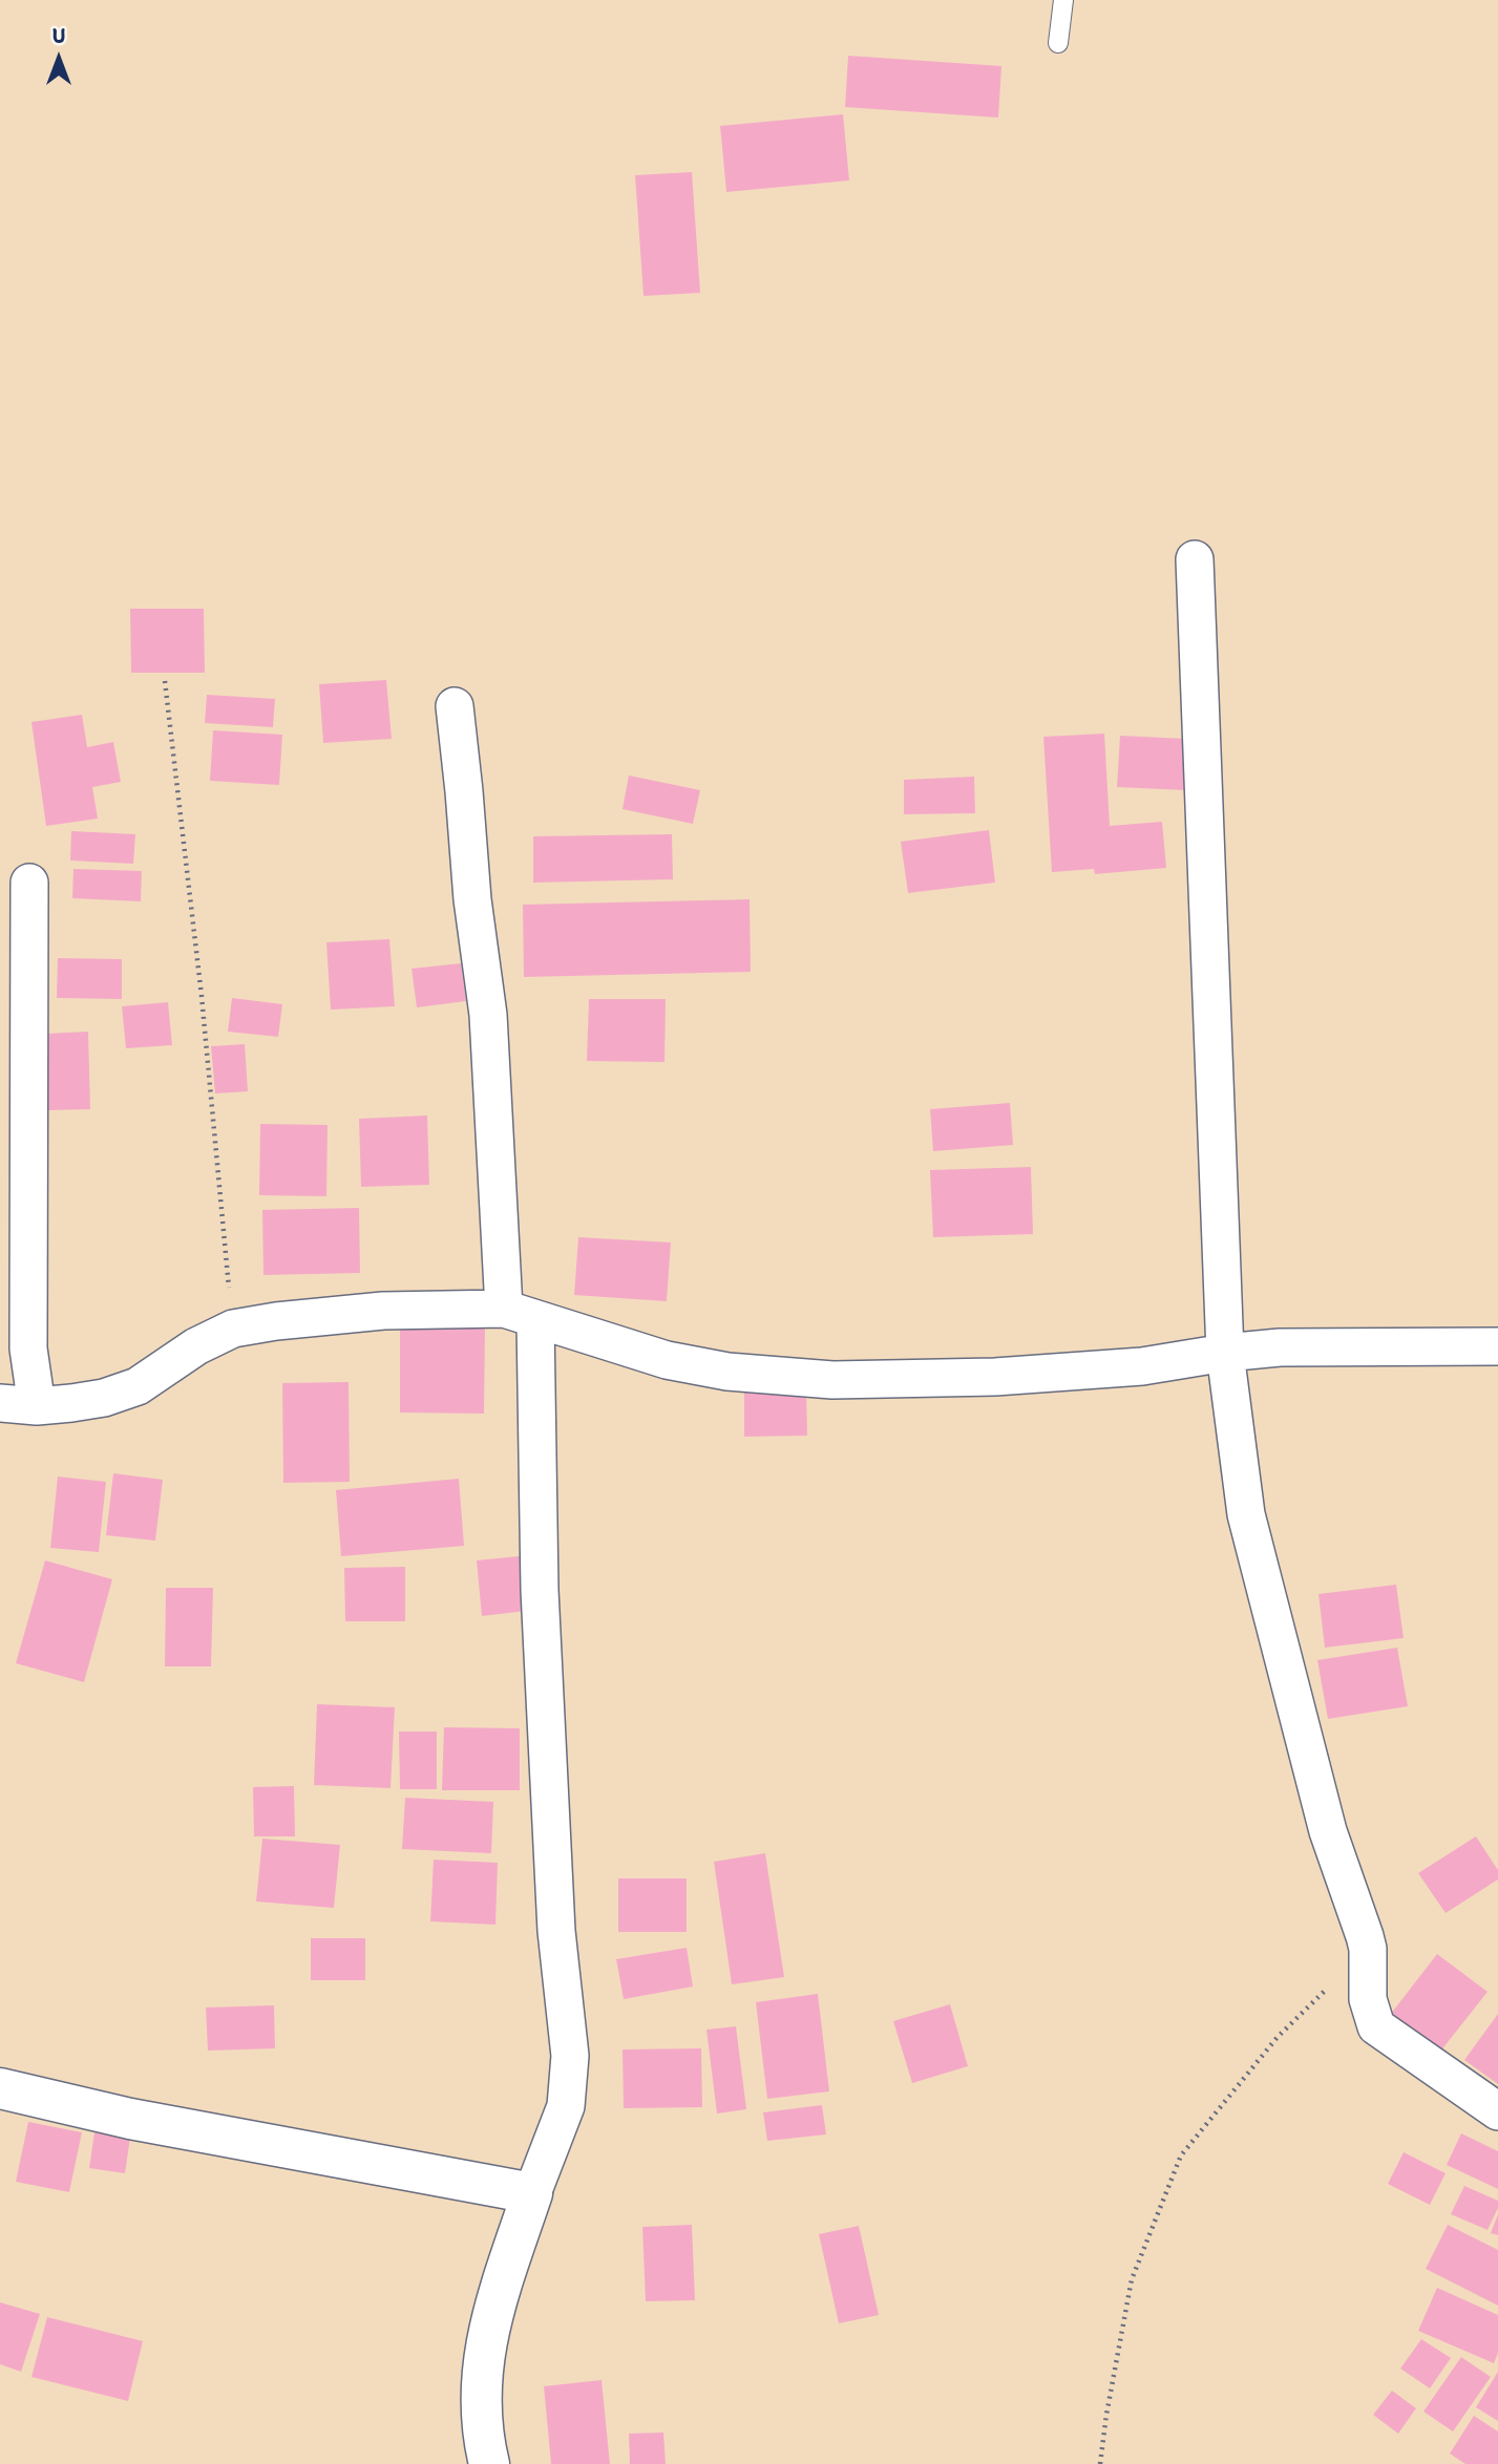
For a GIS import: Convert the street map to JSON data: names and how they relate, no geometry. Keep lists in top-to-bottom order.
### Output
{
  "north": "top"
}
